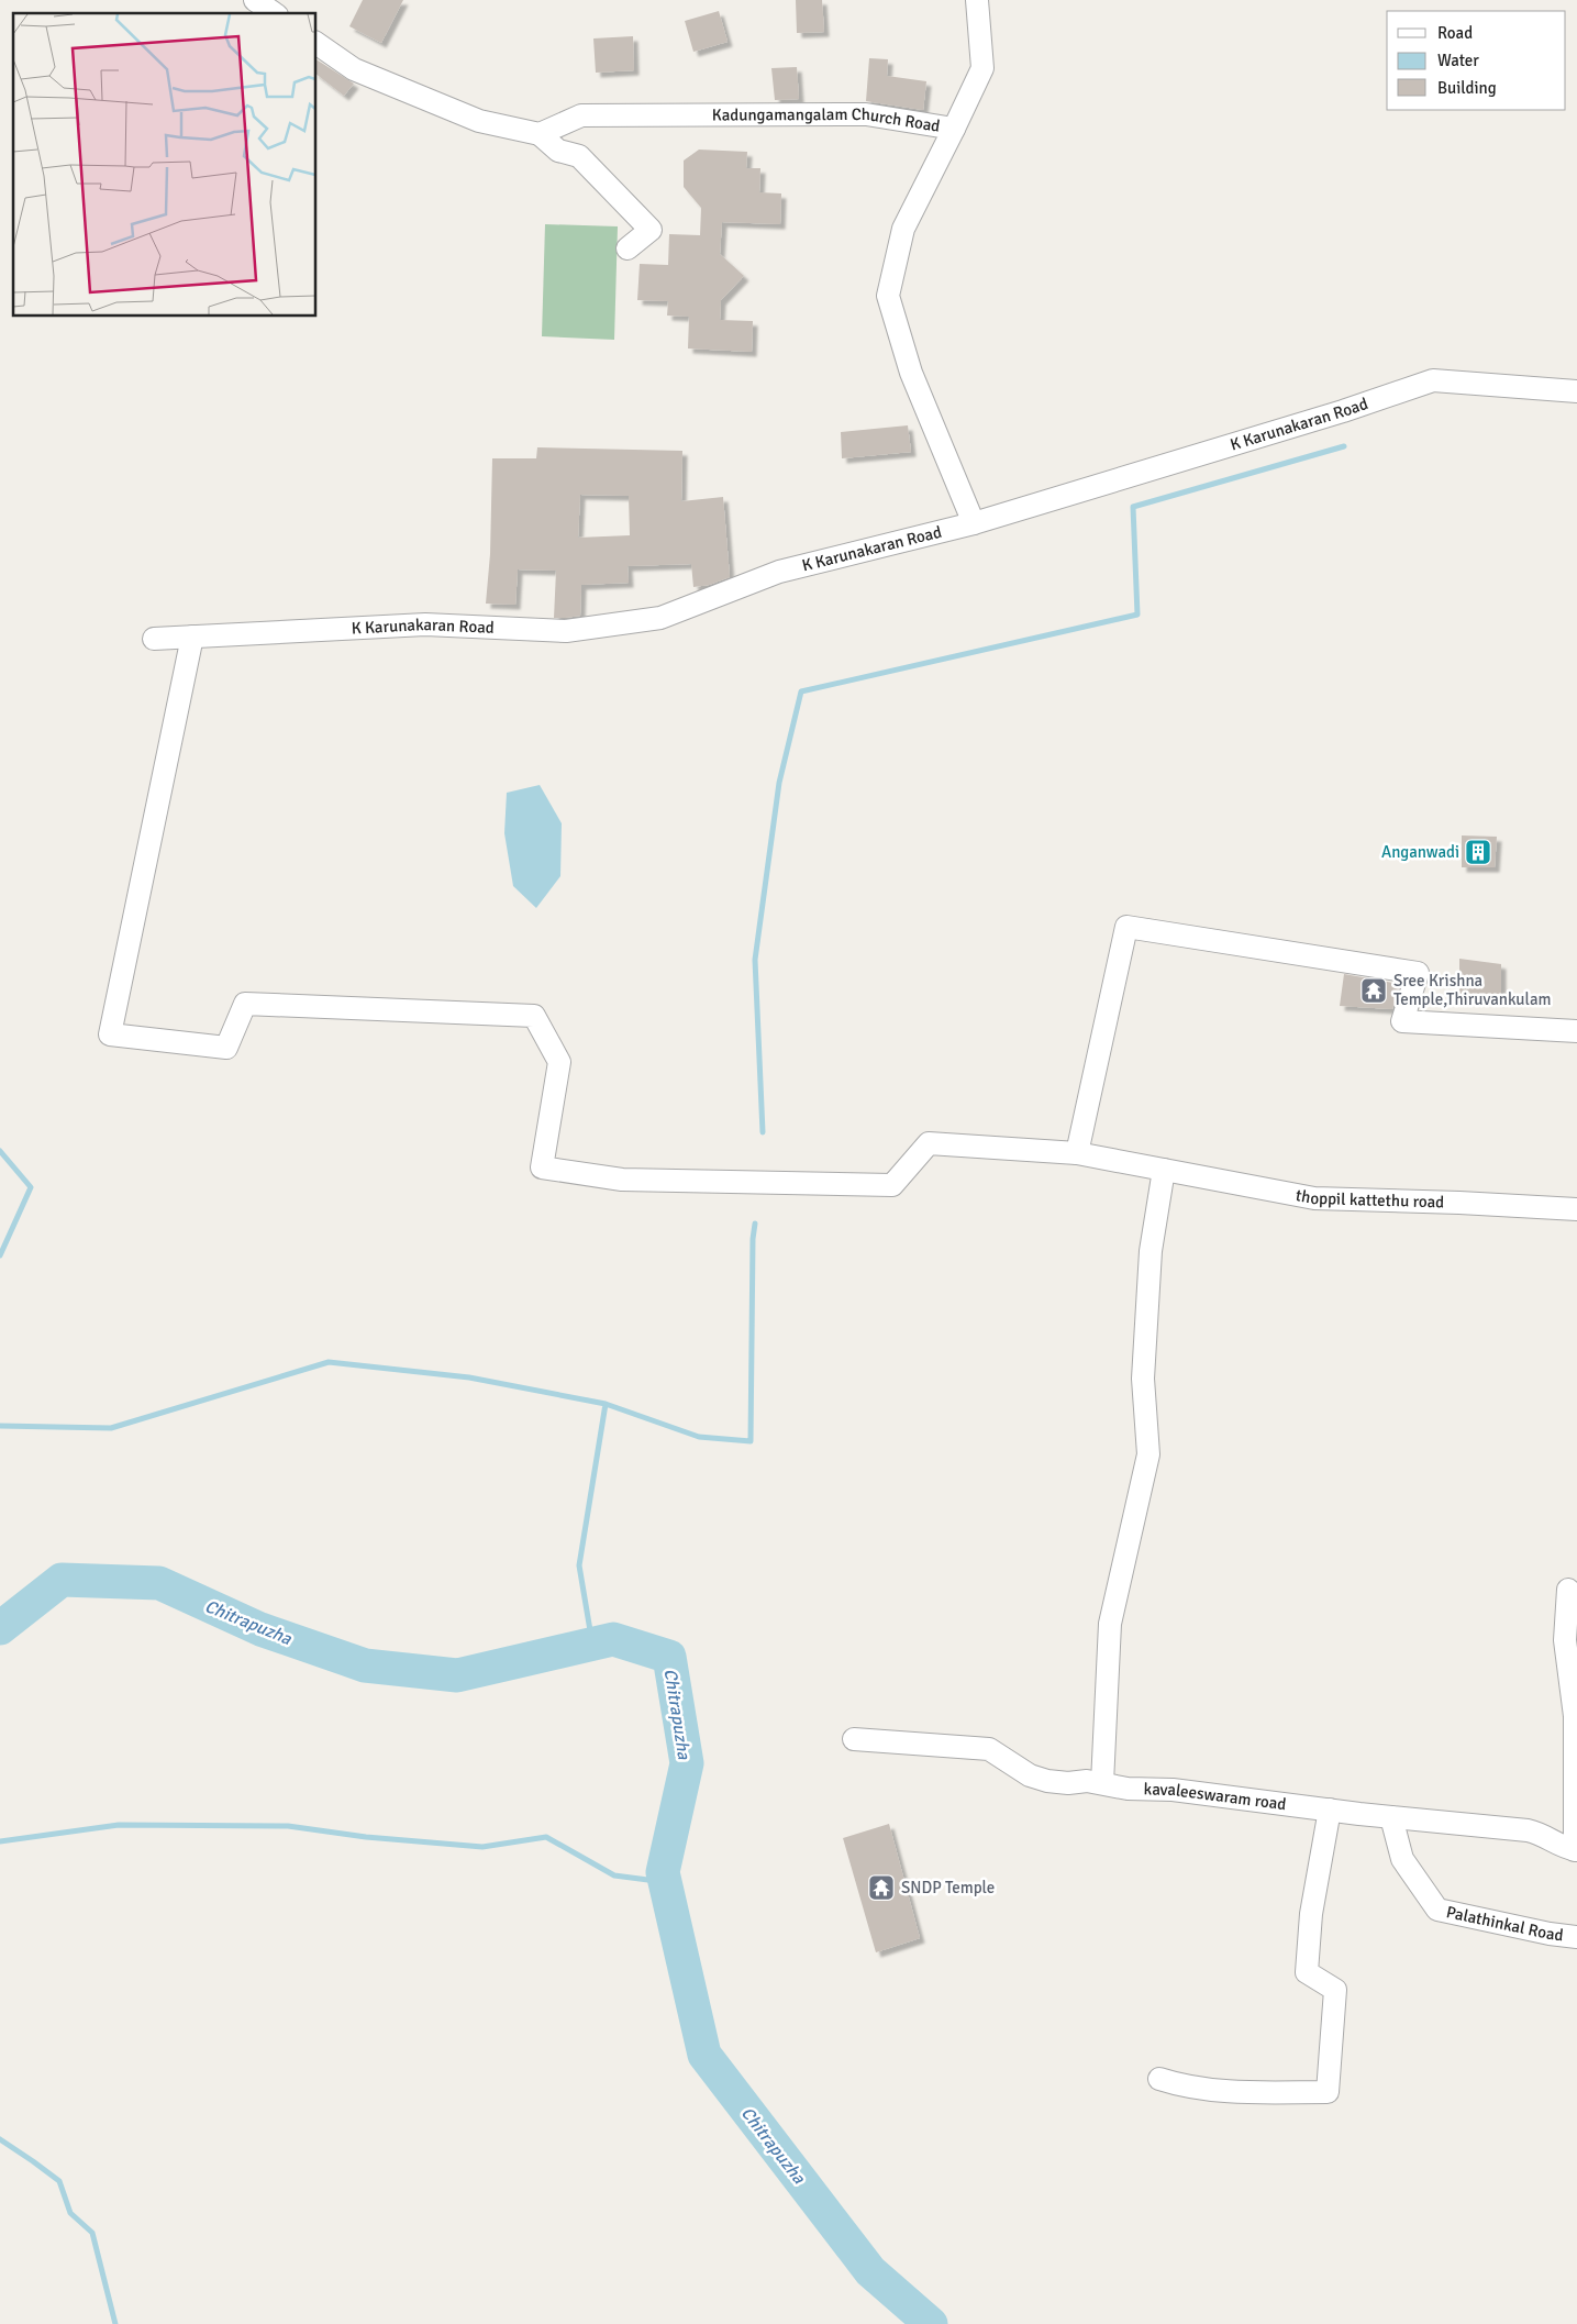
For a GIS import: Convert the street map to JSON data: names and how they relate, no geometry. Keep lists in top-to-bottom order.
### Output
{
  "streets": {
    "street": [
      "Kadungamangalam Church Road",
      "K Karunakaran Road",
      "thoppil kattethu road",
      "kavaleeswaram road",
      "Palathinkal Road"
    ]
  },
  "crossings": [
    ["Kadungamangalam Church Road", "K Karunakaran Road"],
    ["K Karunakaran Road", "thoppil kattethu road"],
    ["kavaleeswaram road", "Palathinkal Road"]
  ],
  "water": ["Chitrapuzha"],
  "places": {
    "building": ["Anganwadi"],
    "temple": ["Sree Krishna Temple,Thiruvankulam", "SNDP Temple"]
  },
  "legend": ["Road", "Water", "Building"]
}
